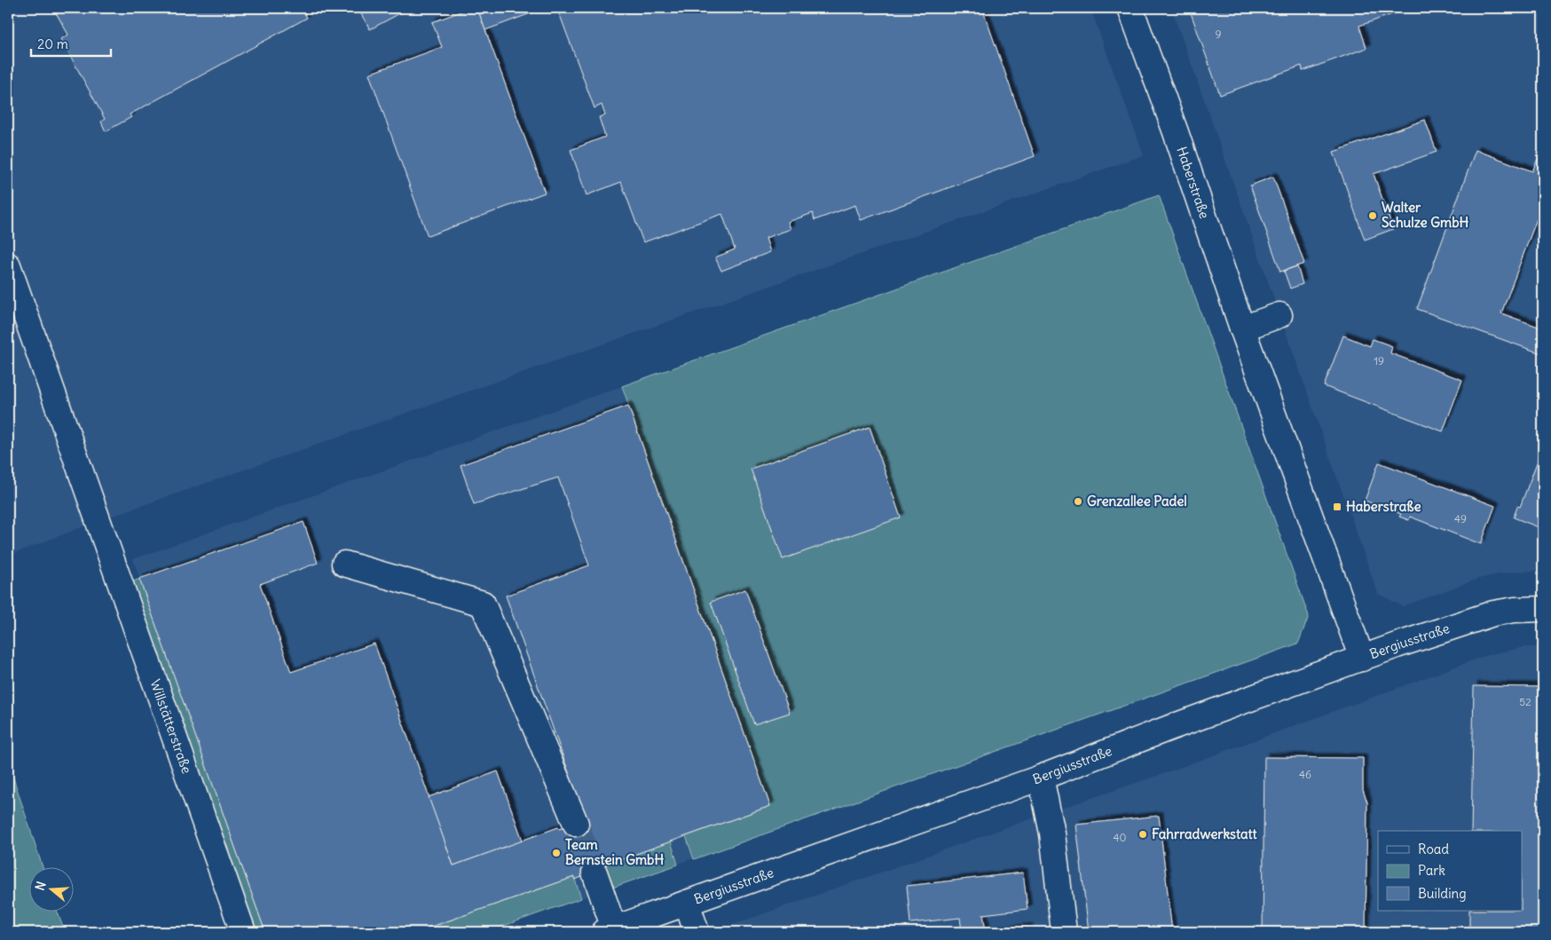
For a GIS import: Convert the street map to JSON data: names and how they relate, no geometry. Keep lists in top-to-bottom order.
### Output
{
  "streets": {
    "street": ["Haberstraße", "Bergiusstraße", "Willstätterstraße"]
  },
  "crossings": [
    ["Haberstraße", "Bergiusstraße"]
  ],
  "places": {
    "other": [
      "Walter Schulze GmbH",
      "Grenzallee Padel",
      "Fahrradwerkstatt",
      "Team Bernstein GmbH"
    ],
    "transit": ["Haberstraße"]
  },
  "house_numbers": [
    "9",
    "19",
    "49",
    "52",
    "46",
    "40"
  ],
  "legend": ["Road", "Park", "Building"],
  "scale_bar": "20 m",
  "north": "left"
}
